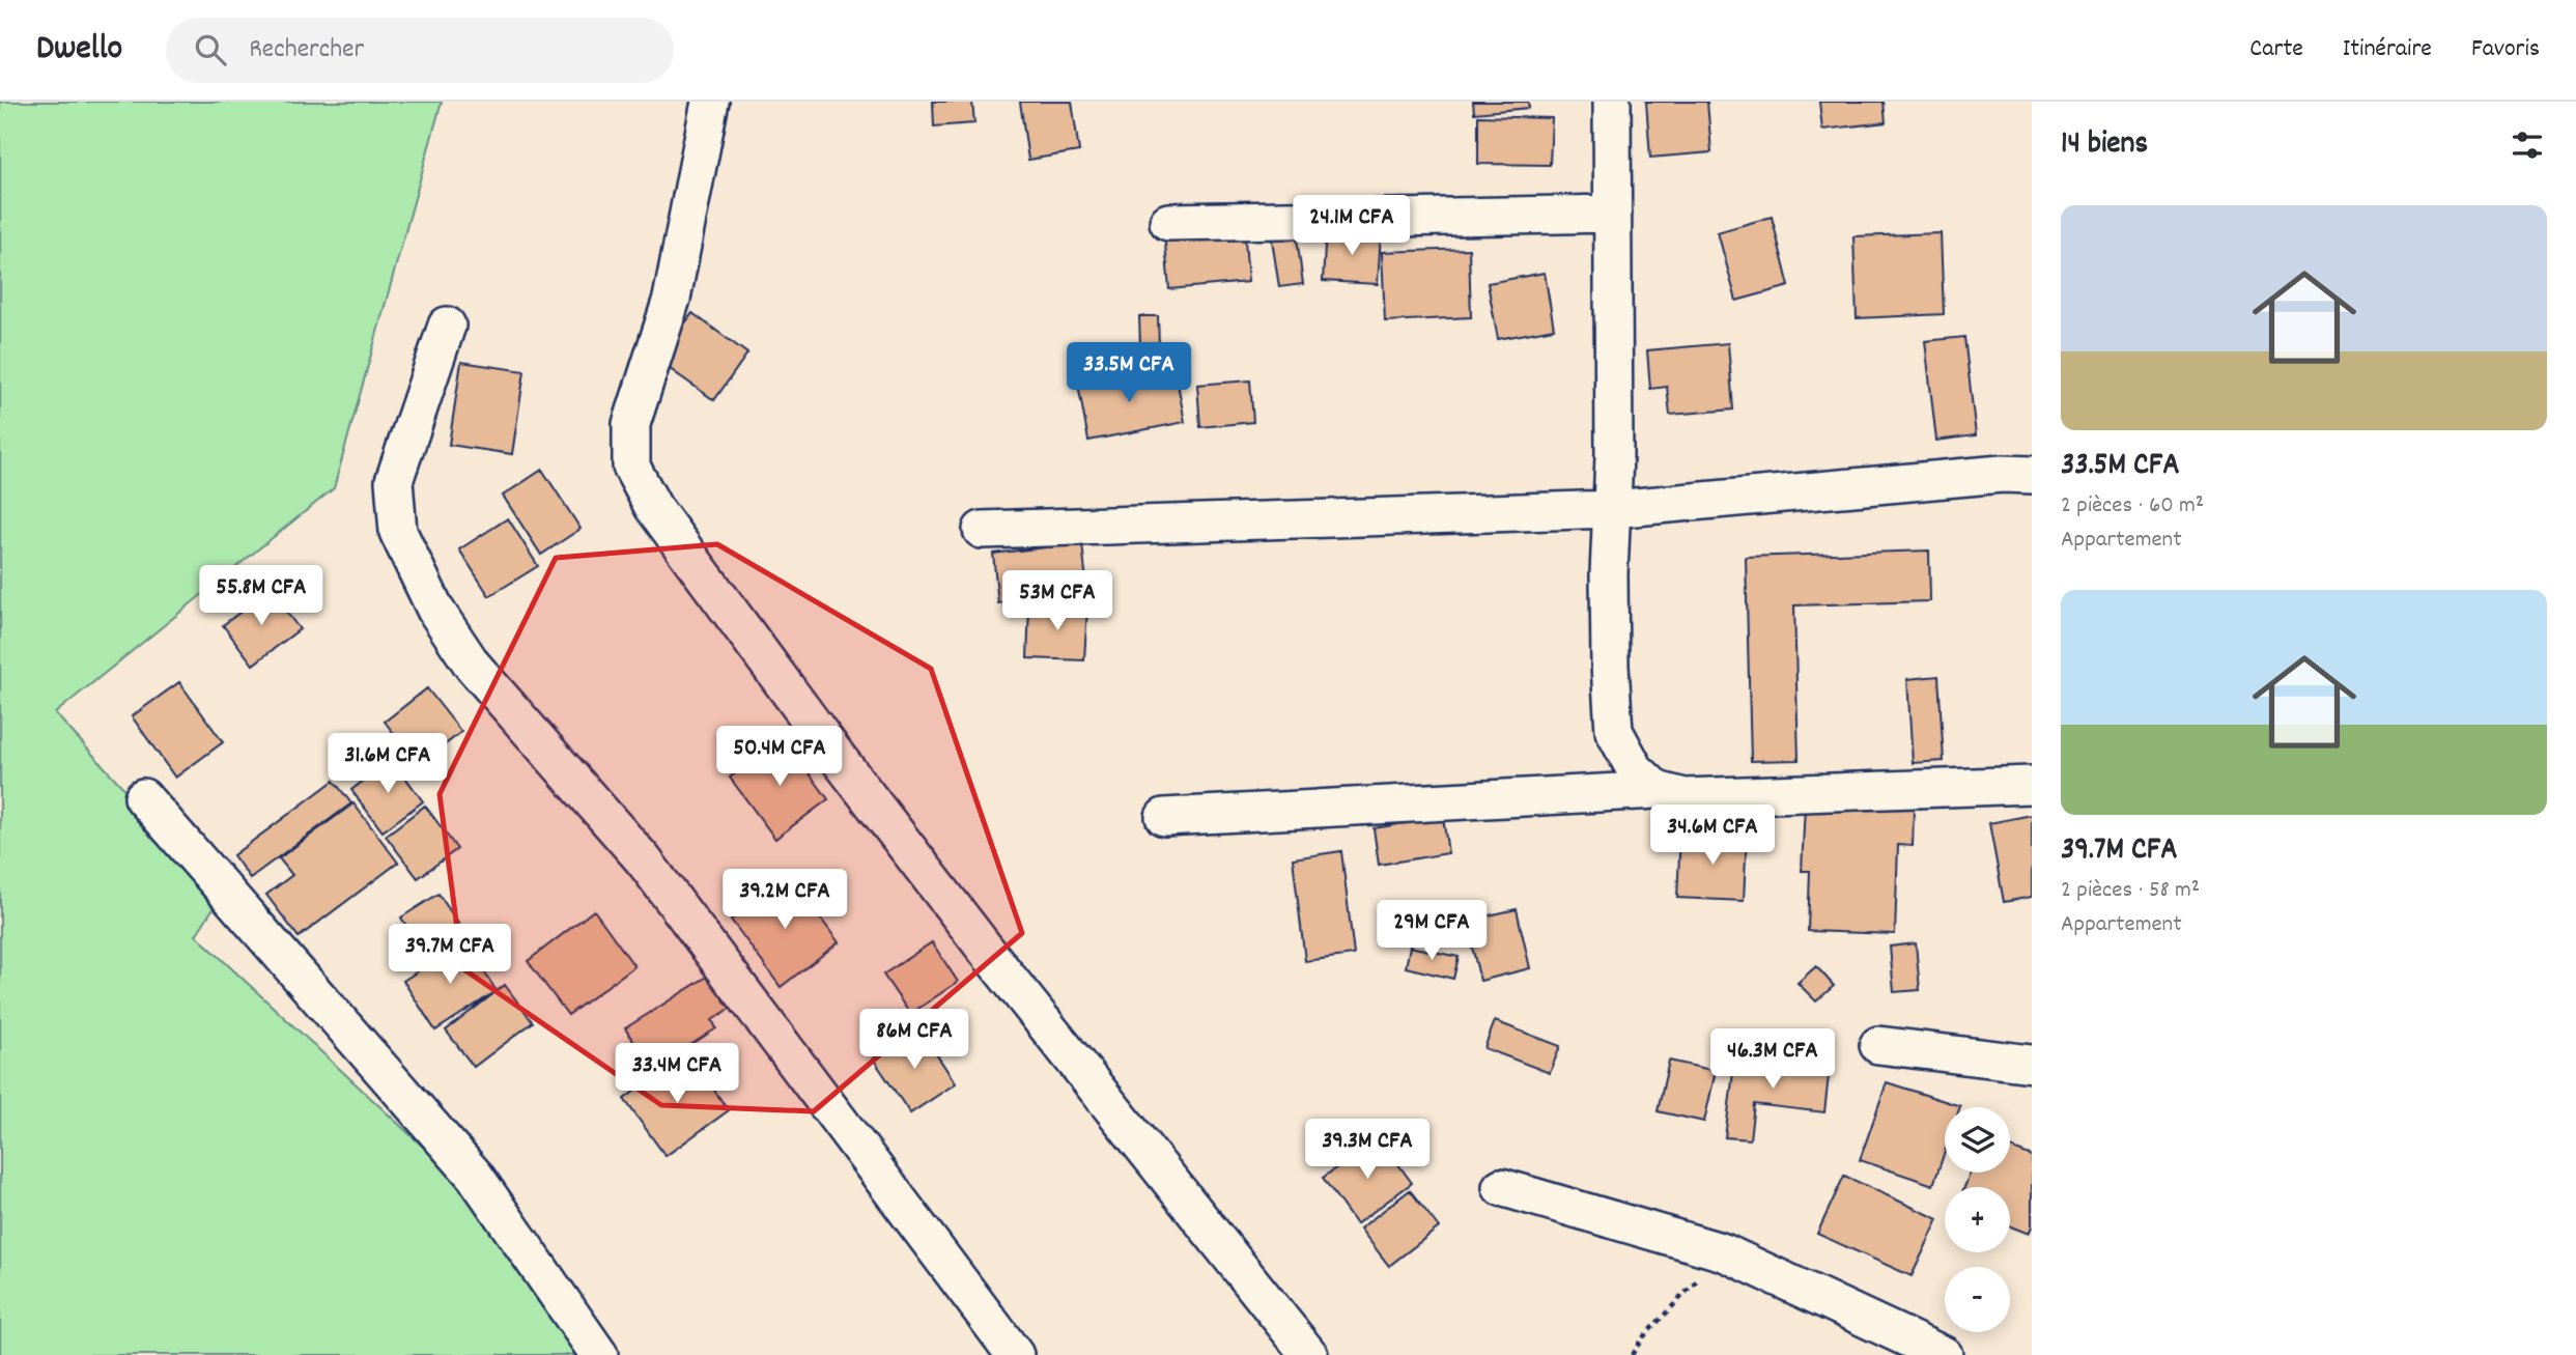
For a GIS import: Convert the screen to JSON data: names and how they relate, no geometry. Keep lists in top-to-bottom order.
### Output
{
  "page": {
    "header": "Dwello",
    "search": "Rechercher",
    "nav": ["Carte", "Itinéraire", "Favoris"],
    "heading": "14 biens",
    "list": [
      {
        "name": "33.5M CFA",
        "note": "2 pièces · 60 m² · Appartement"
      },
      {
        "name": "39.7M CFA",
        "note": "2 pièces · 58 m² · Appartement"
      }
    ],
    "price": [
      "24.1M CFA",
      "33.5M CFA",
      "55.8M CFA",
      "53M CFA",
      "50.4M CFA",
      "31.6M CFA",
      "34.6M CFA",
      "39.2M CFA",
      "29M CFA",
      "39.7M CFA",
      "86M CFA",
      "46.3M CFA",
      "33.4M CFA",
      "39.3M CFA"
    ],
    "map_buttons": ["+", "−"]
  }
}
